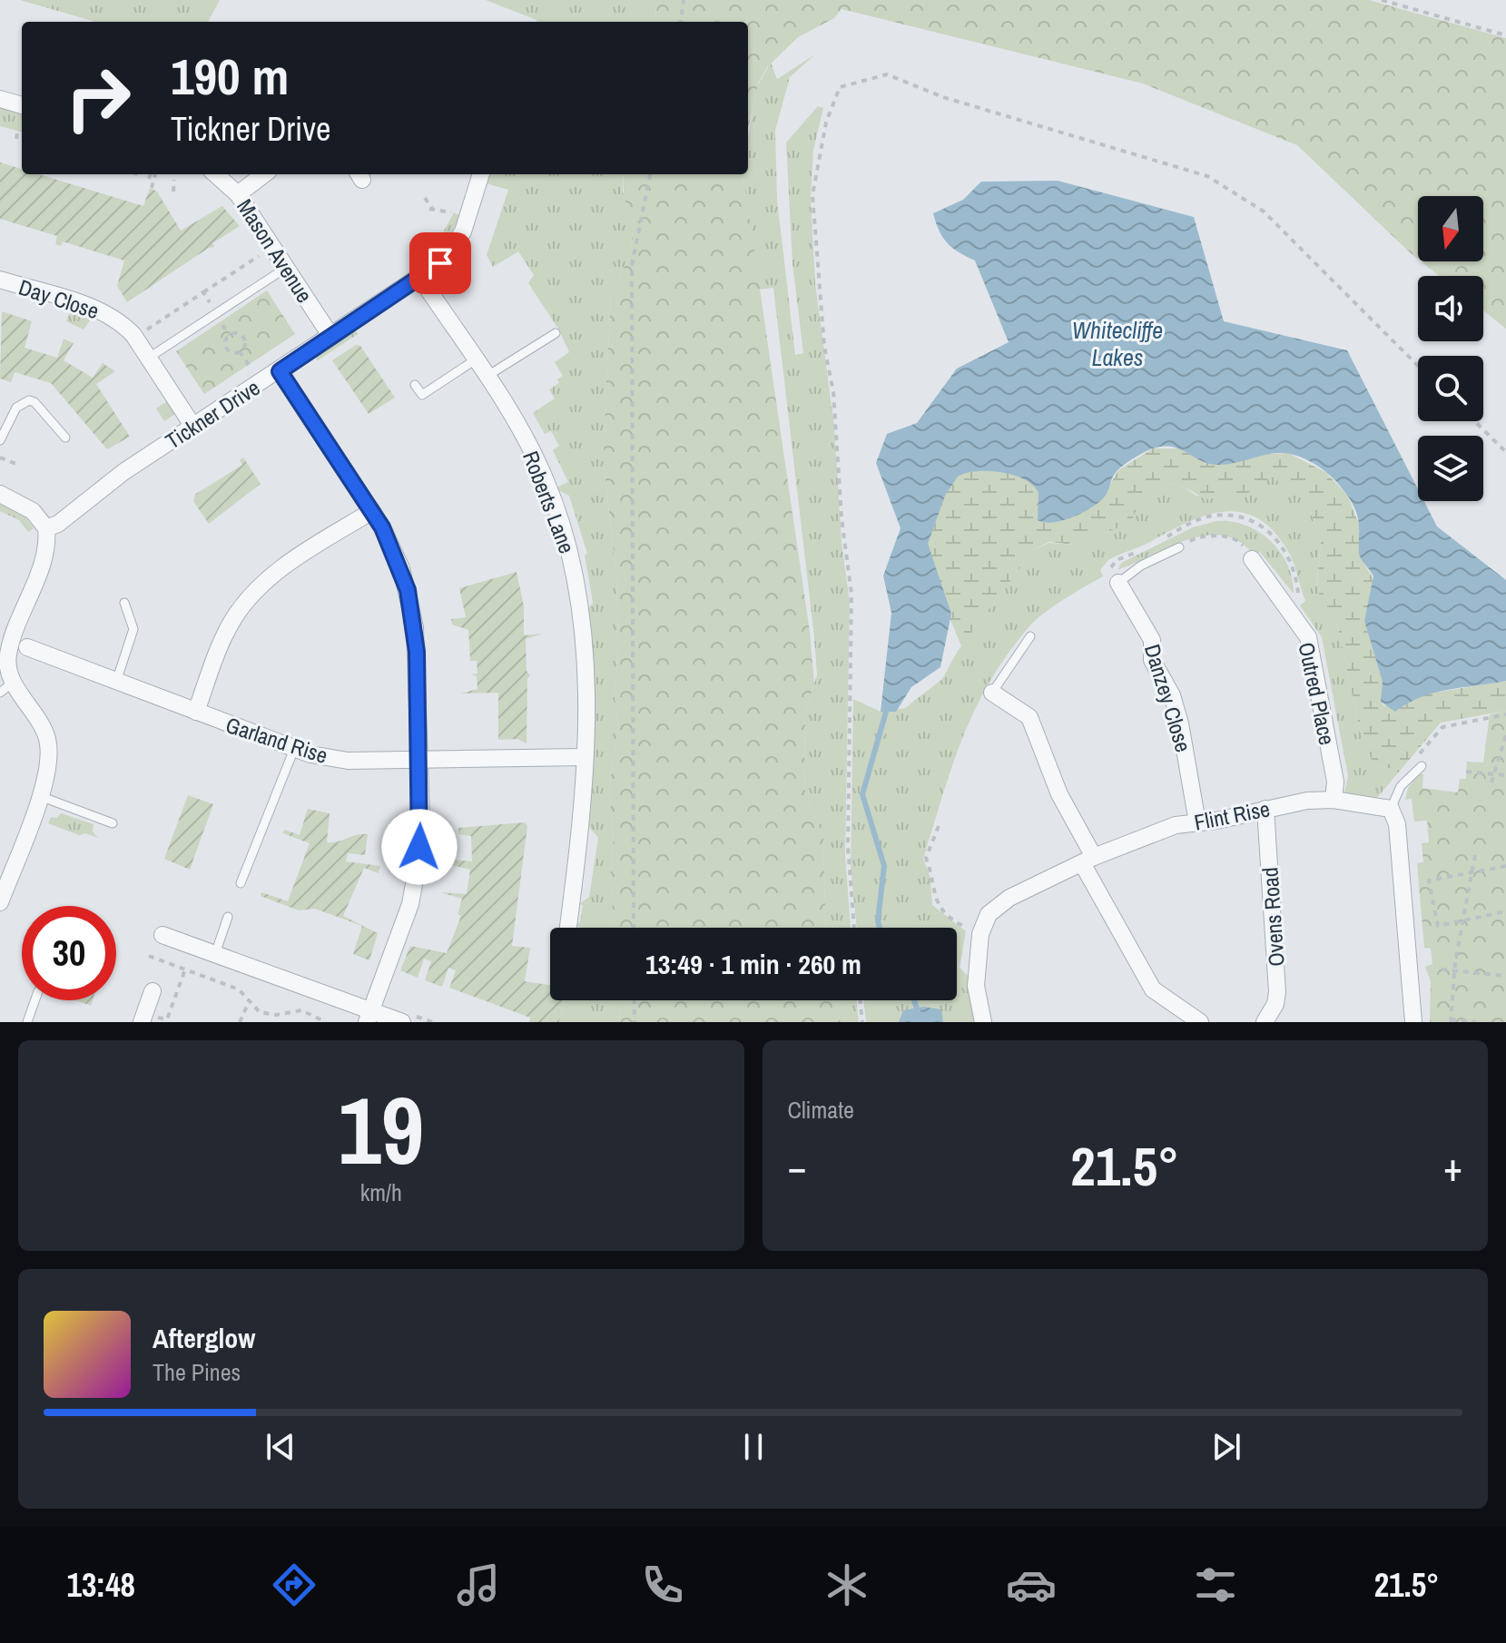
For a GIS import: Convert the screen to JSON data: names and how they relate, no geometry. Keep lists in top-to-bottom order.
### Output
{
  "streets": {
    "street": [
      "Mason Avenue",
      "Day Close",
      "Tickner Drive",
      "Roberts Lane",
      "Outred Place",
      "Danzey Close",
      "Garland Rise",
      "Flint Rise",
      "Ovens Road"
    ]
  },
  "crossings": [
    ["Mason Avenue", "Tickner Drive"],
    ["Day Close", "Tickner Drive"],
    ["Tickner Drive", "Roberts Lane"],
    ["Roberts Lane", "Garland Rise"],
    ["Outred Place", "Flint Rise"],
    ["Danzey Close", "Flint Rise"],
    ["Flint Rise", "Ovens Road"]
  ],
  "water": ["Whitecliffe Lakes"],
  "north": "bottom",
  "page": {
    "turn": ["190 m", "Tickner Drive"],
    "limit": "30",
    "trip": "13:49 · 1 min · 260 m",
    "tile": [
      ["19", "km/h"],
      "Climate"
    ],
    "heat": ["−", "21.5°", "+"],
    "song": ["Afterglow", "The Pines"],
    "tabs": ["13:48", "21.5°"]
  }
}
